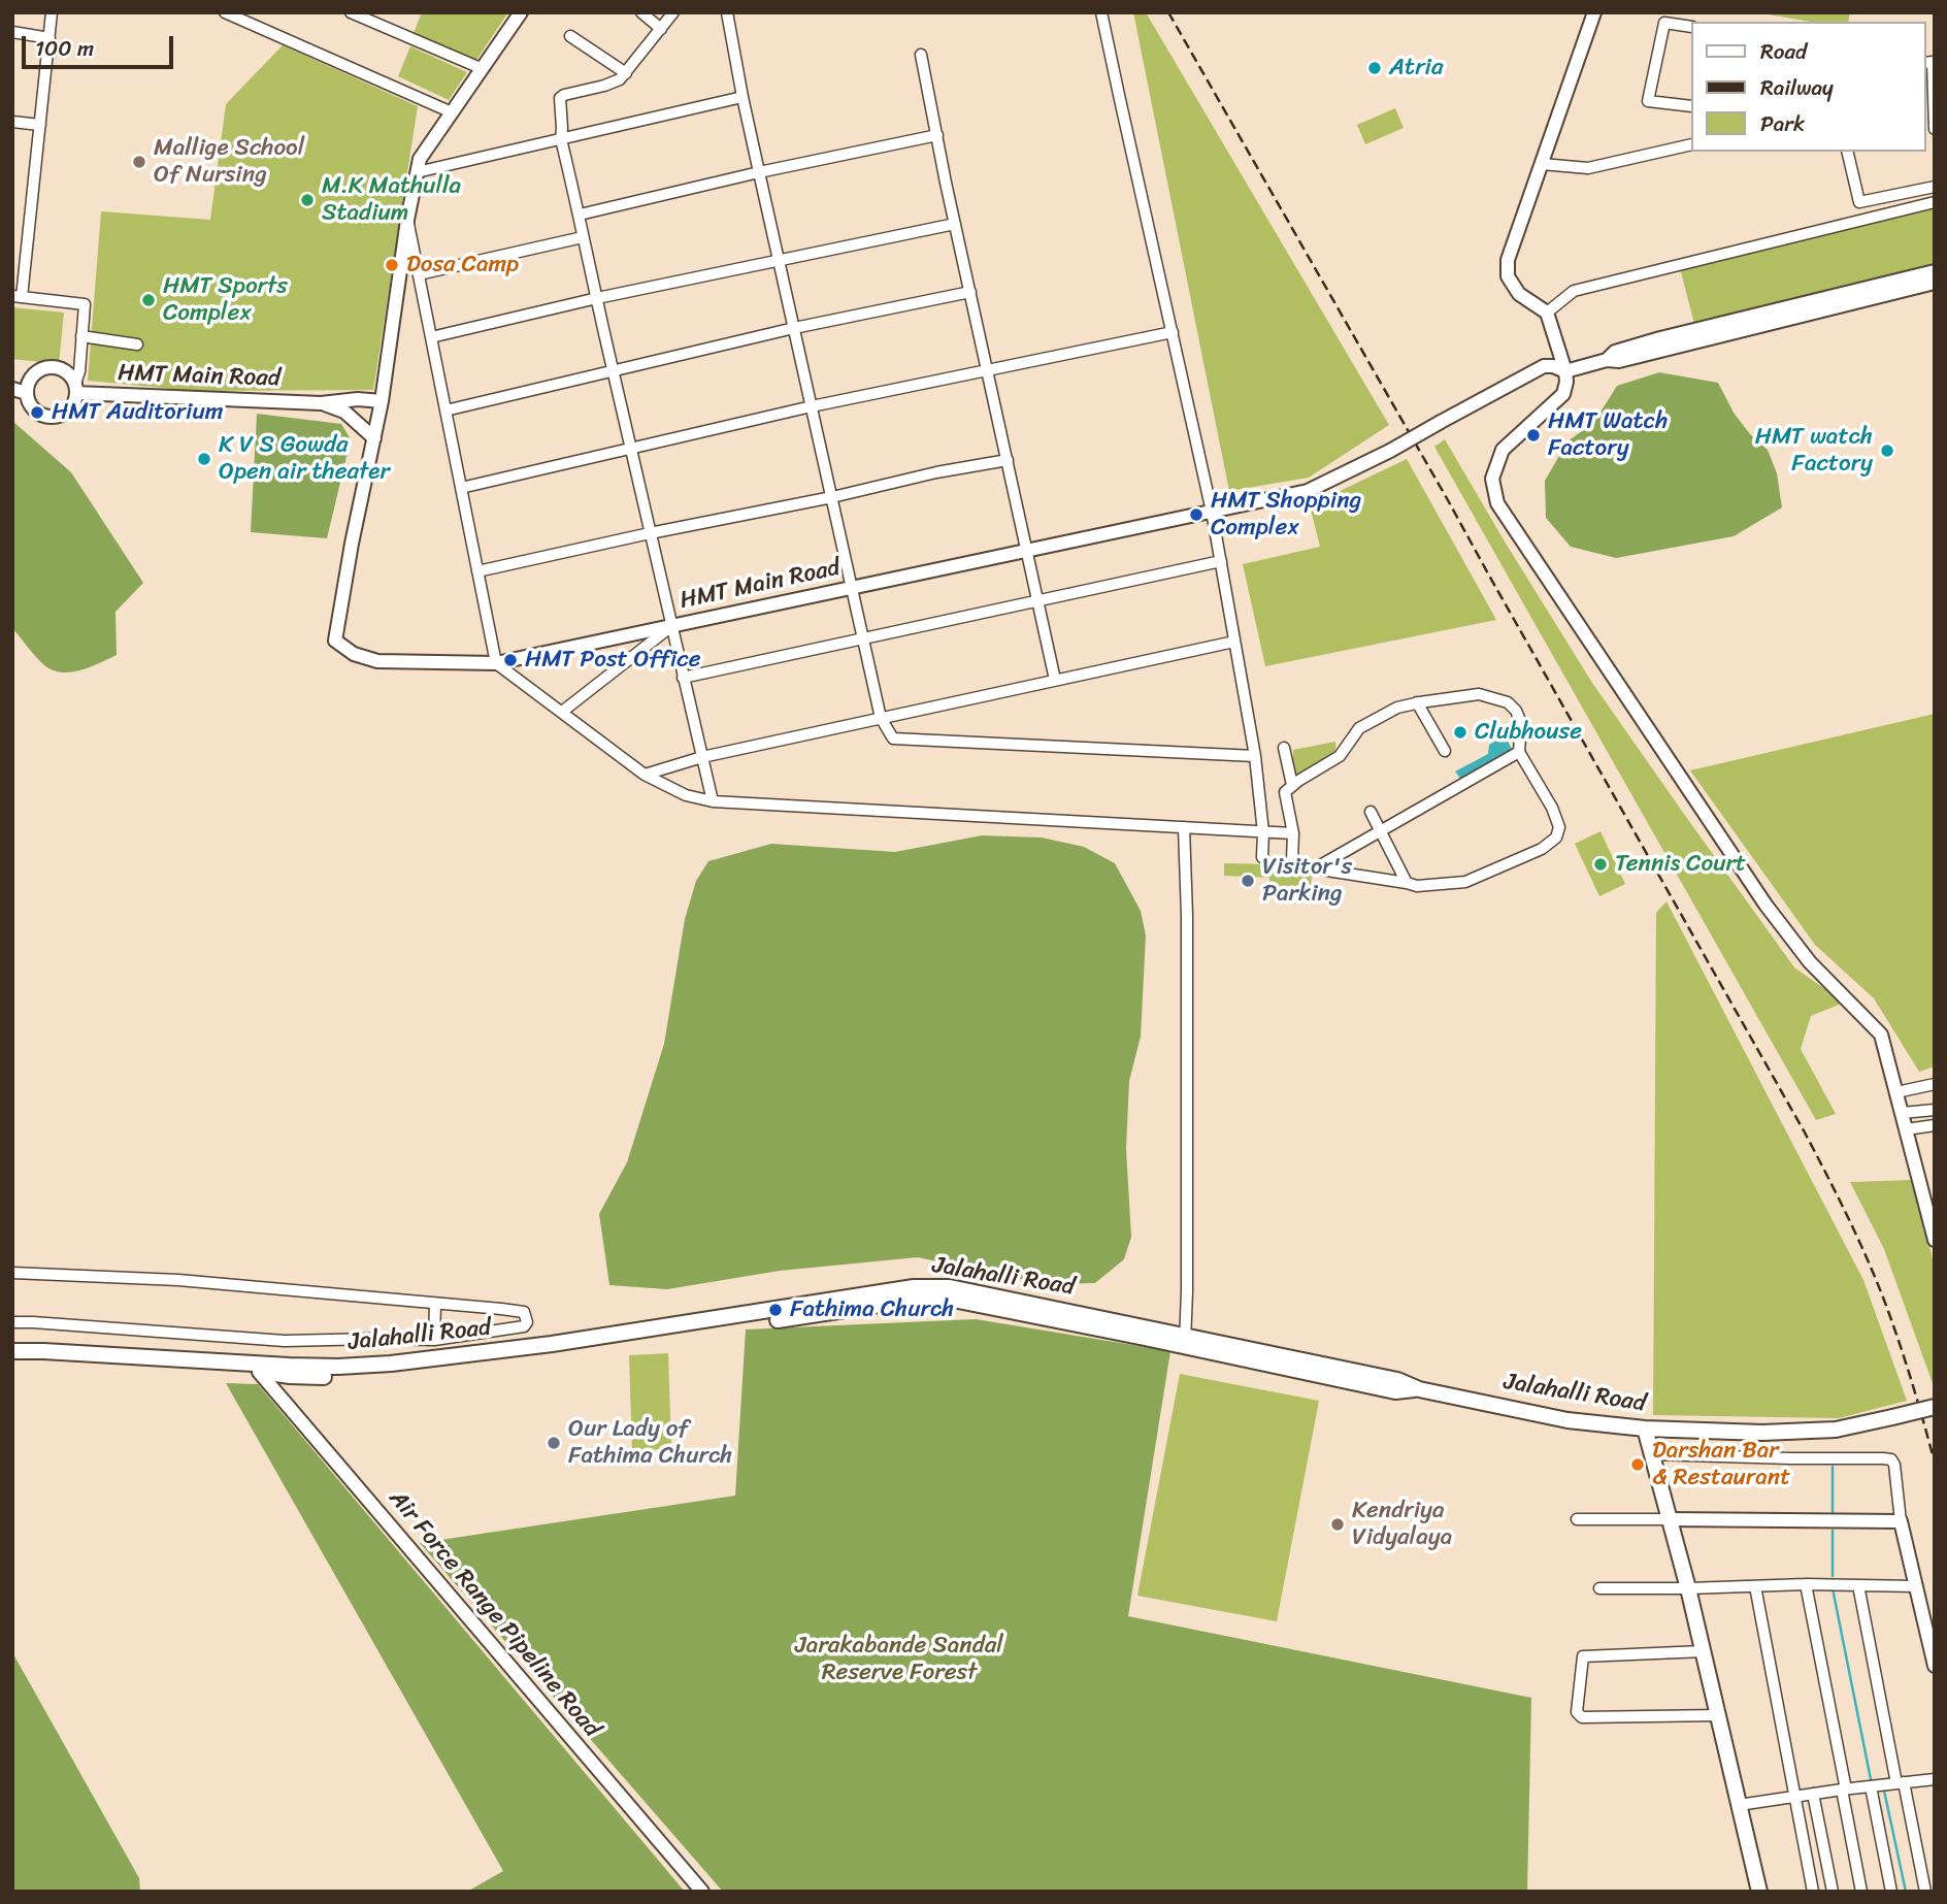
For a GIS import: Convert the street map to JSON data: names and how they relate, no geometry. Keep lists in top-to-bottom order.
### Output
{
  "streets": {
    "main road": ["Jalahalli Road"],
    "street": ["HMT Main Road", "Air Force Range Pipeline Road"]
  },
  "crossings": [
    ["Jalahalli Road", "Air Force Range Pipeline Road"]
  ],
  "parks": ["Jarakabande Sandal Reserve Forest"],
  "places": [
    "Atria",
    "Mallige School Of Nursing",
    "M.K Mathulla Stadium",
    "Dosa Camp",
    "HMT Sports Complex",
    "HMT Auditorium",
    "HMT Watch Factory",
    "HMT watch Factory",
    "K V S Gowda Open air theater",
    "HMT Shopping Complex",
    "HMT Post Office",
    "Clubhouse",
    "Tennis Court",
    "Visitor's Parking",
    "Fathima Church",
    "Our Lady of Fathima Church",
    "Darshan Bar & Restaurant",
    "Kendriya Vidyalaya"
  ],
  "legend": ["Road", "Railway", "Park"],
  "scale_bar": "100 m"
}
